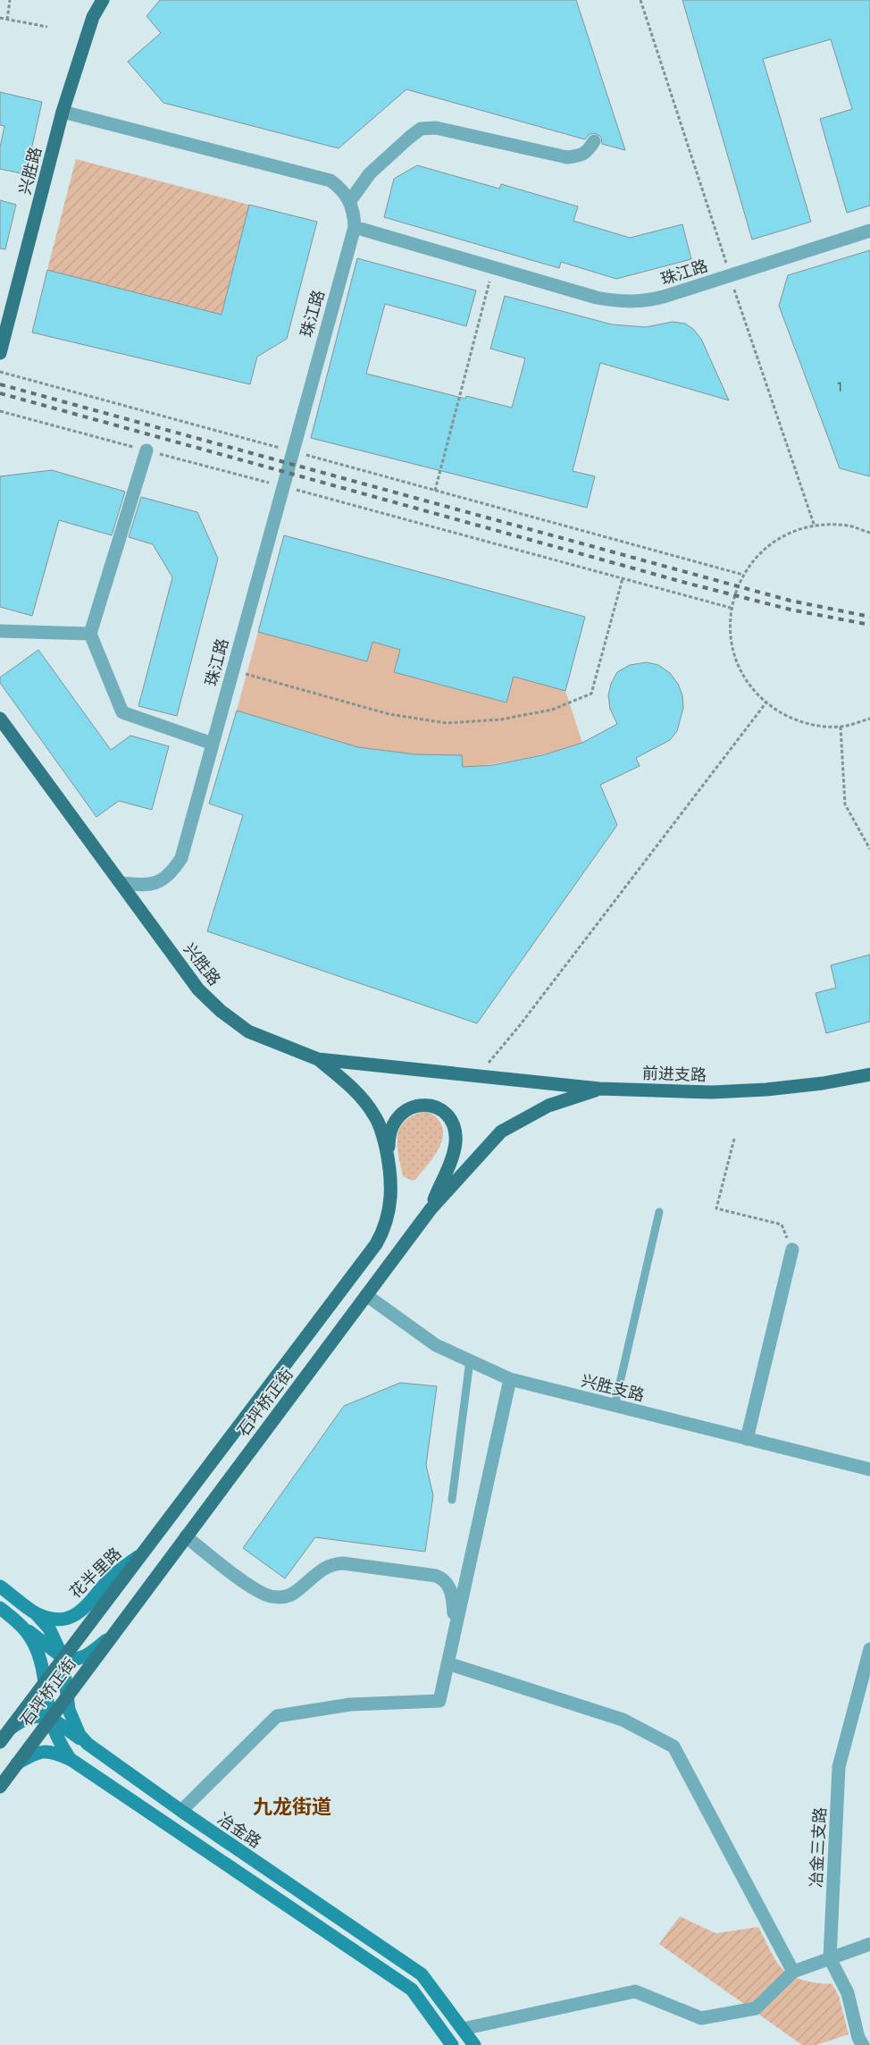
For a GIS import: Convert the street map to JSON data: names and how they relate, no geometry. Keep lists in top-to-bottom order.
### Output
{
  "streets": {
    "main road": [
      "兴胜路",
      "前进支路",
      "石坪桥正街",
      "花半里路",
      "冶金路"
    ],
    "street": ["珠江路", "兴胜支路", "冶金三支路"]
  },
  "crossings": [
    ["兴胜路", "珠江路"],
    ["兴胜路", "前进支路"],
    ["兴胜路", "石坪桥正街"],
    ["前进支路", "石坪桥正街"],
    ["兴胜支路", "石坪桥正街"],
    ["石坪桥正街", "花半里路"],
    ["石坪桥正街", "冶金路"],
    ["花半里路", "冶金路"]
  ],
  "districts": ["九龙街道"],
  "house_numbers": ["1"]
}
